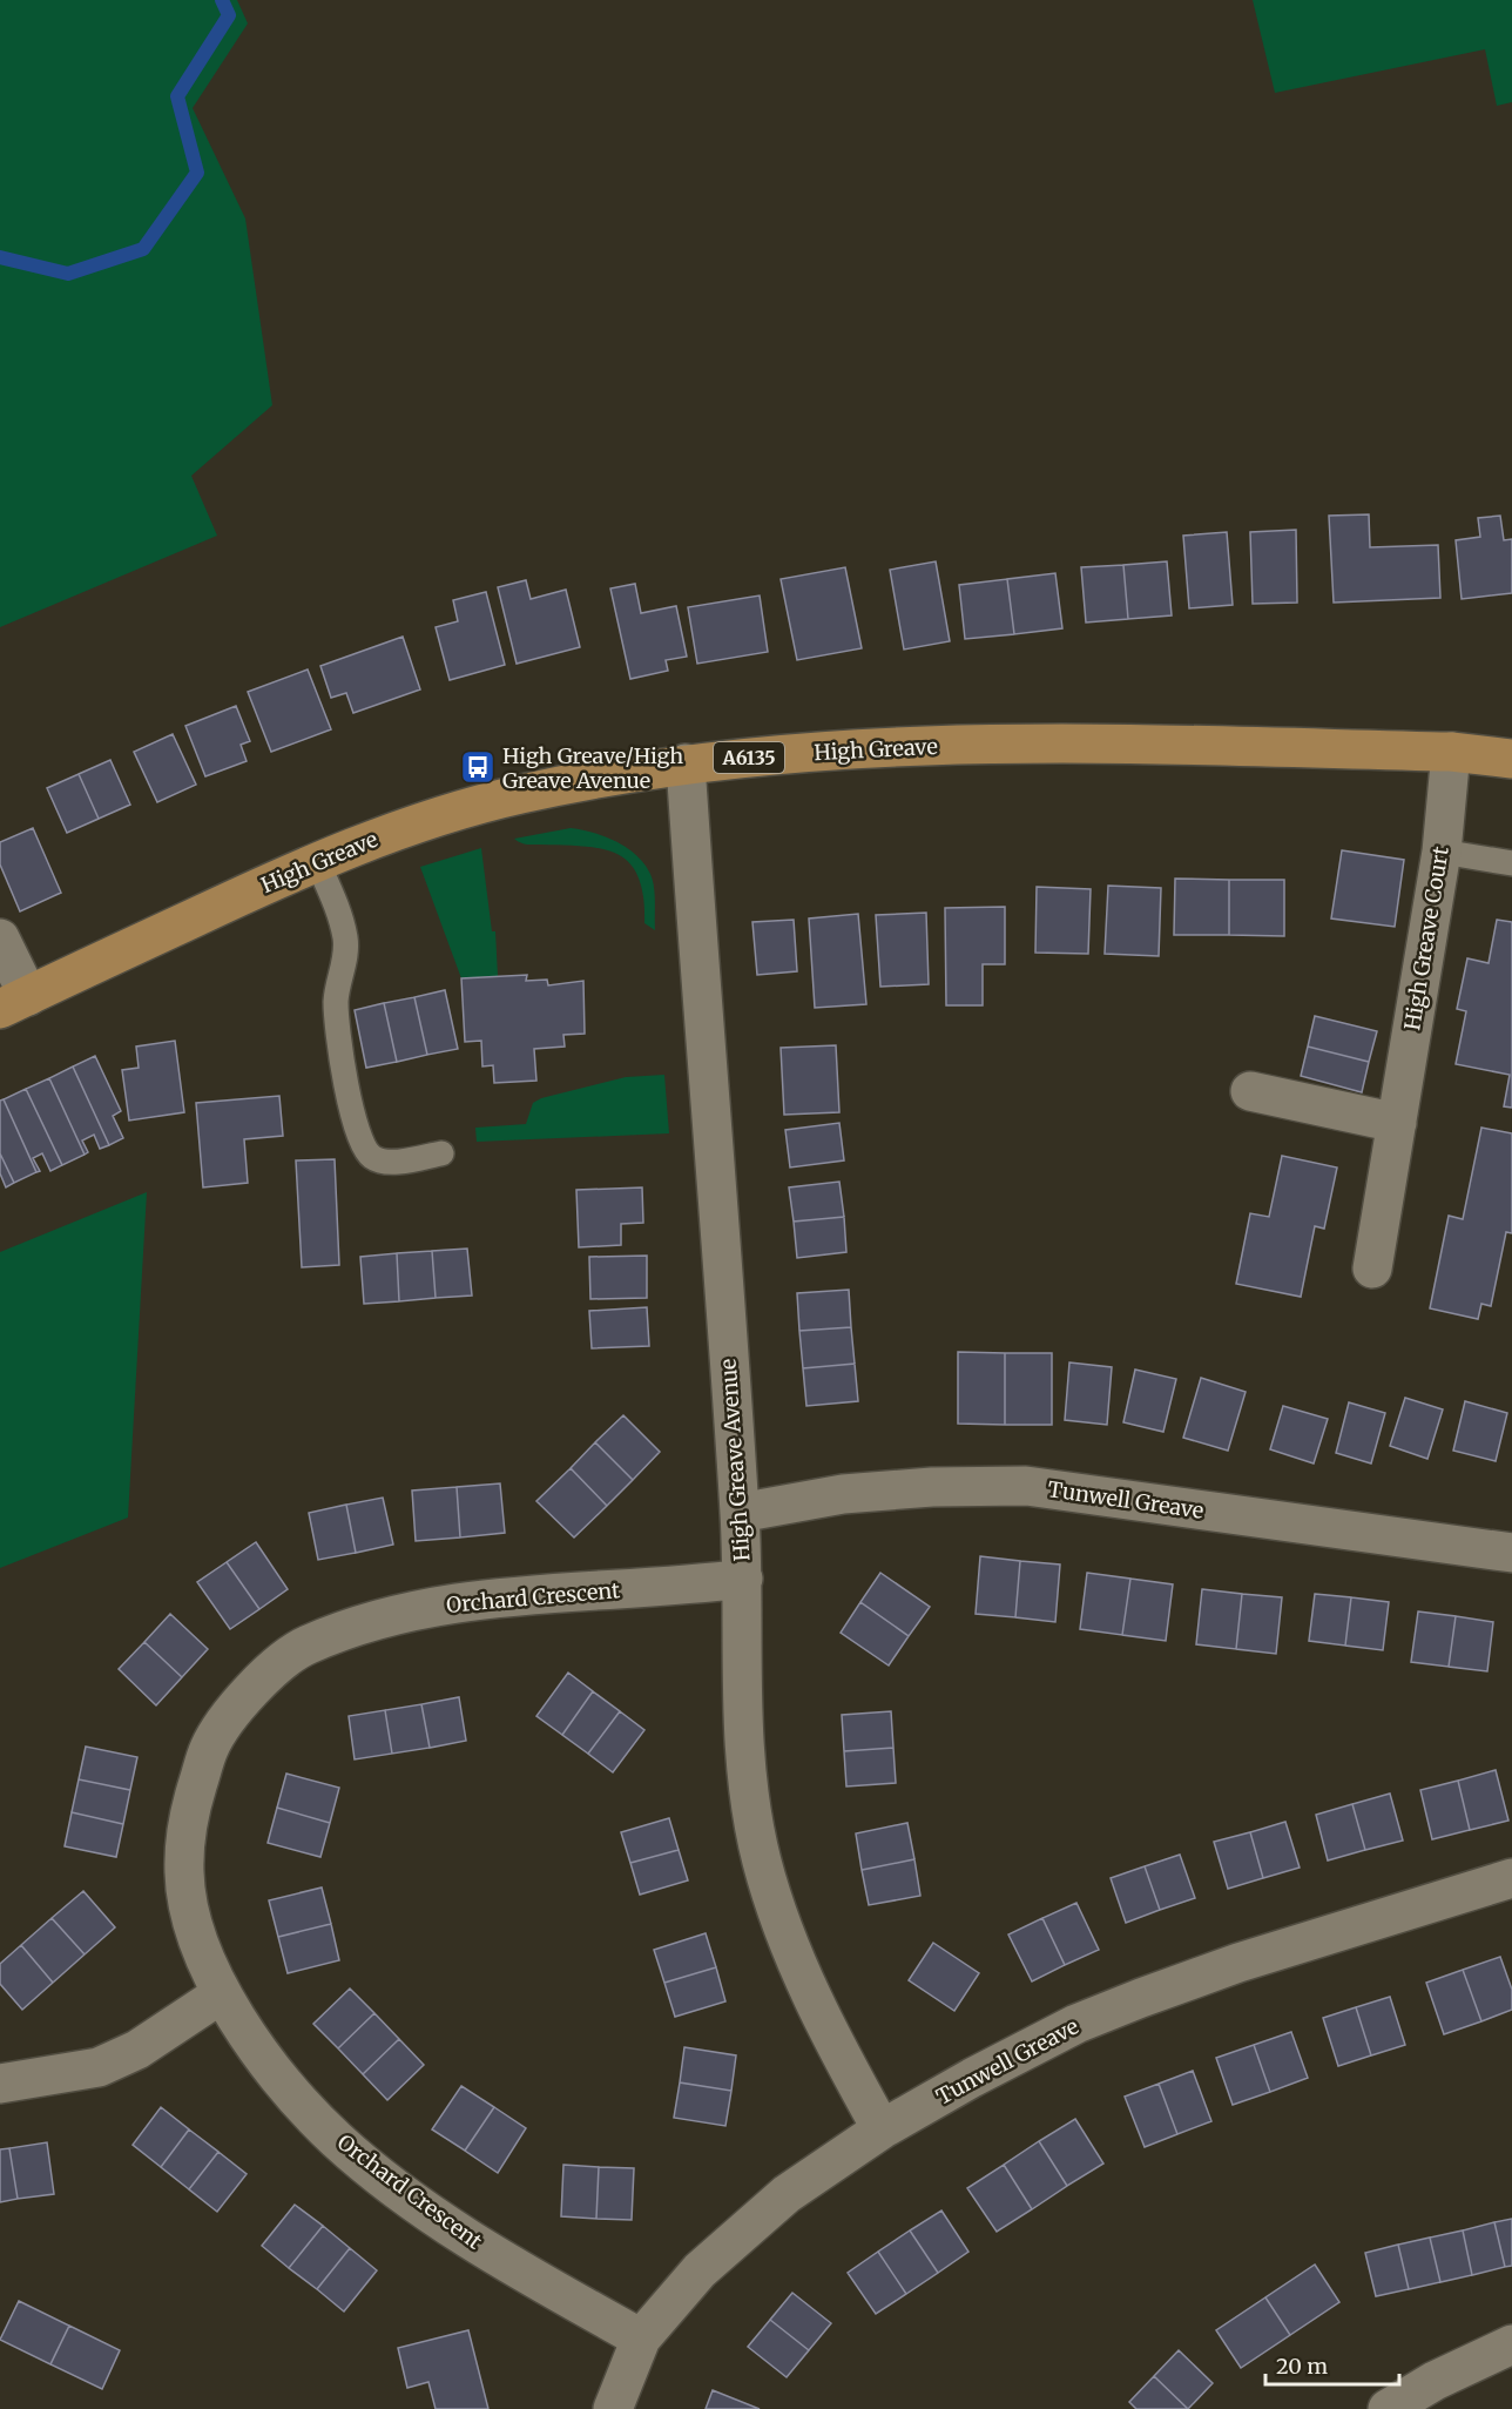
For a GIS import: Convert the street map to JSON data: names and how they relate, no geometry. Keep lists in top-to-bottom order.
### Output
{
  "streets": {
    "main road": ["High Greave", "A6135"],
    "street": [
      "High Greave Court",
      "High Greave Avenue",
      "Tunwell Greave",
      "Orchard Crescent"
    ]
  },
  "crossings": [
    ["High Greave", "High Greave Court"],
    ["High Greave", "High Greave Avenue"],
    ["High Greave Avenue", "Tunwell Greave"],
    ["High Greave Avenue", "Orchard Crescent"],
    ["Tunwell Greave", "Orchard Crescent"]
  ],
  "places": {
    "bus stop": ["High Greave/High Greave Avenue"]
  },
  "scale_bar": "20 m"
}
